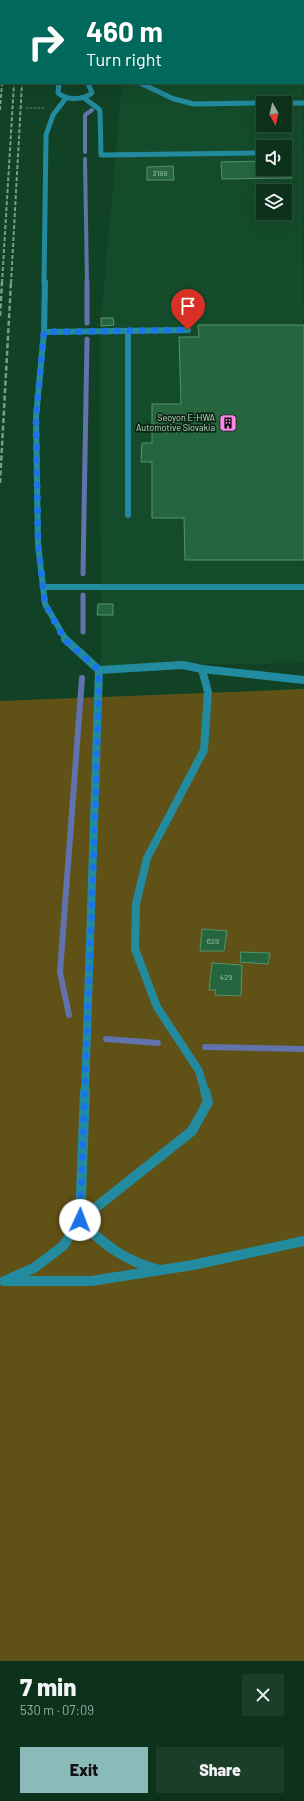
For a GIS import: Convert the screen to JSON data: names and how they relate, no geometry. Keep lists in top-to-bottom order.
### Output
{
  "places": {
    "building": ["Seoyon E-HWA Automotive Slovakia"]
  },
  "house_numbers": ["3188", "628", "429"],
  "north": "bottom",
  "page": {
    "turn": ["460 m", "Turn right"],
    "heading": ["7 min", "530 m · 07:09"],
    "buttons": ["Exit", "Share"]
  }
}
